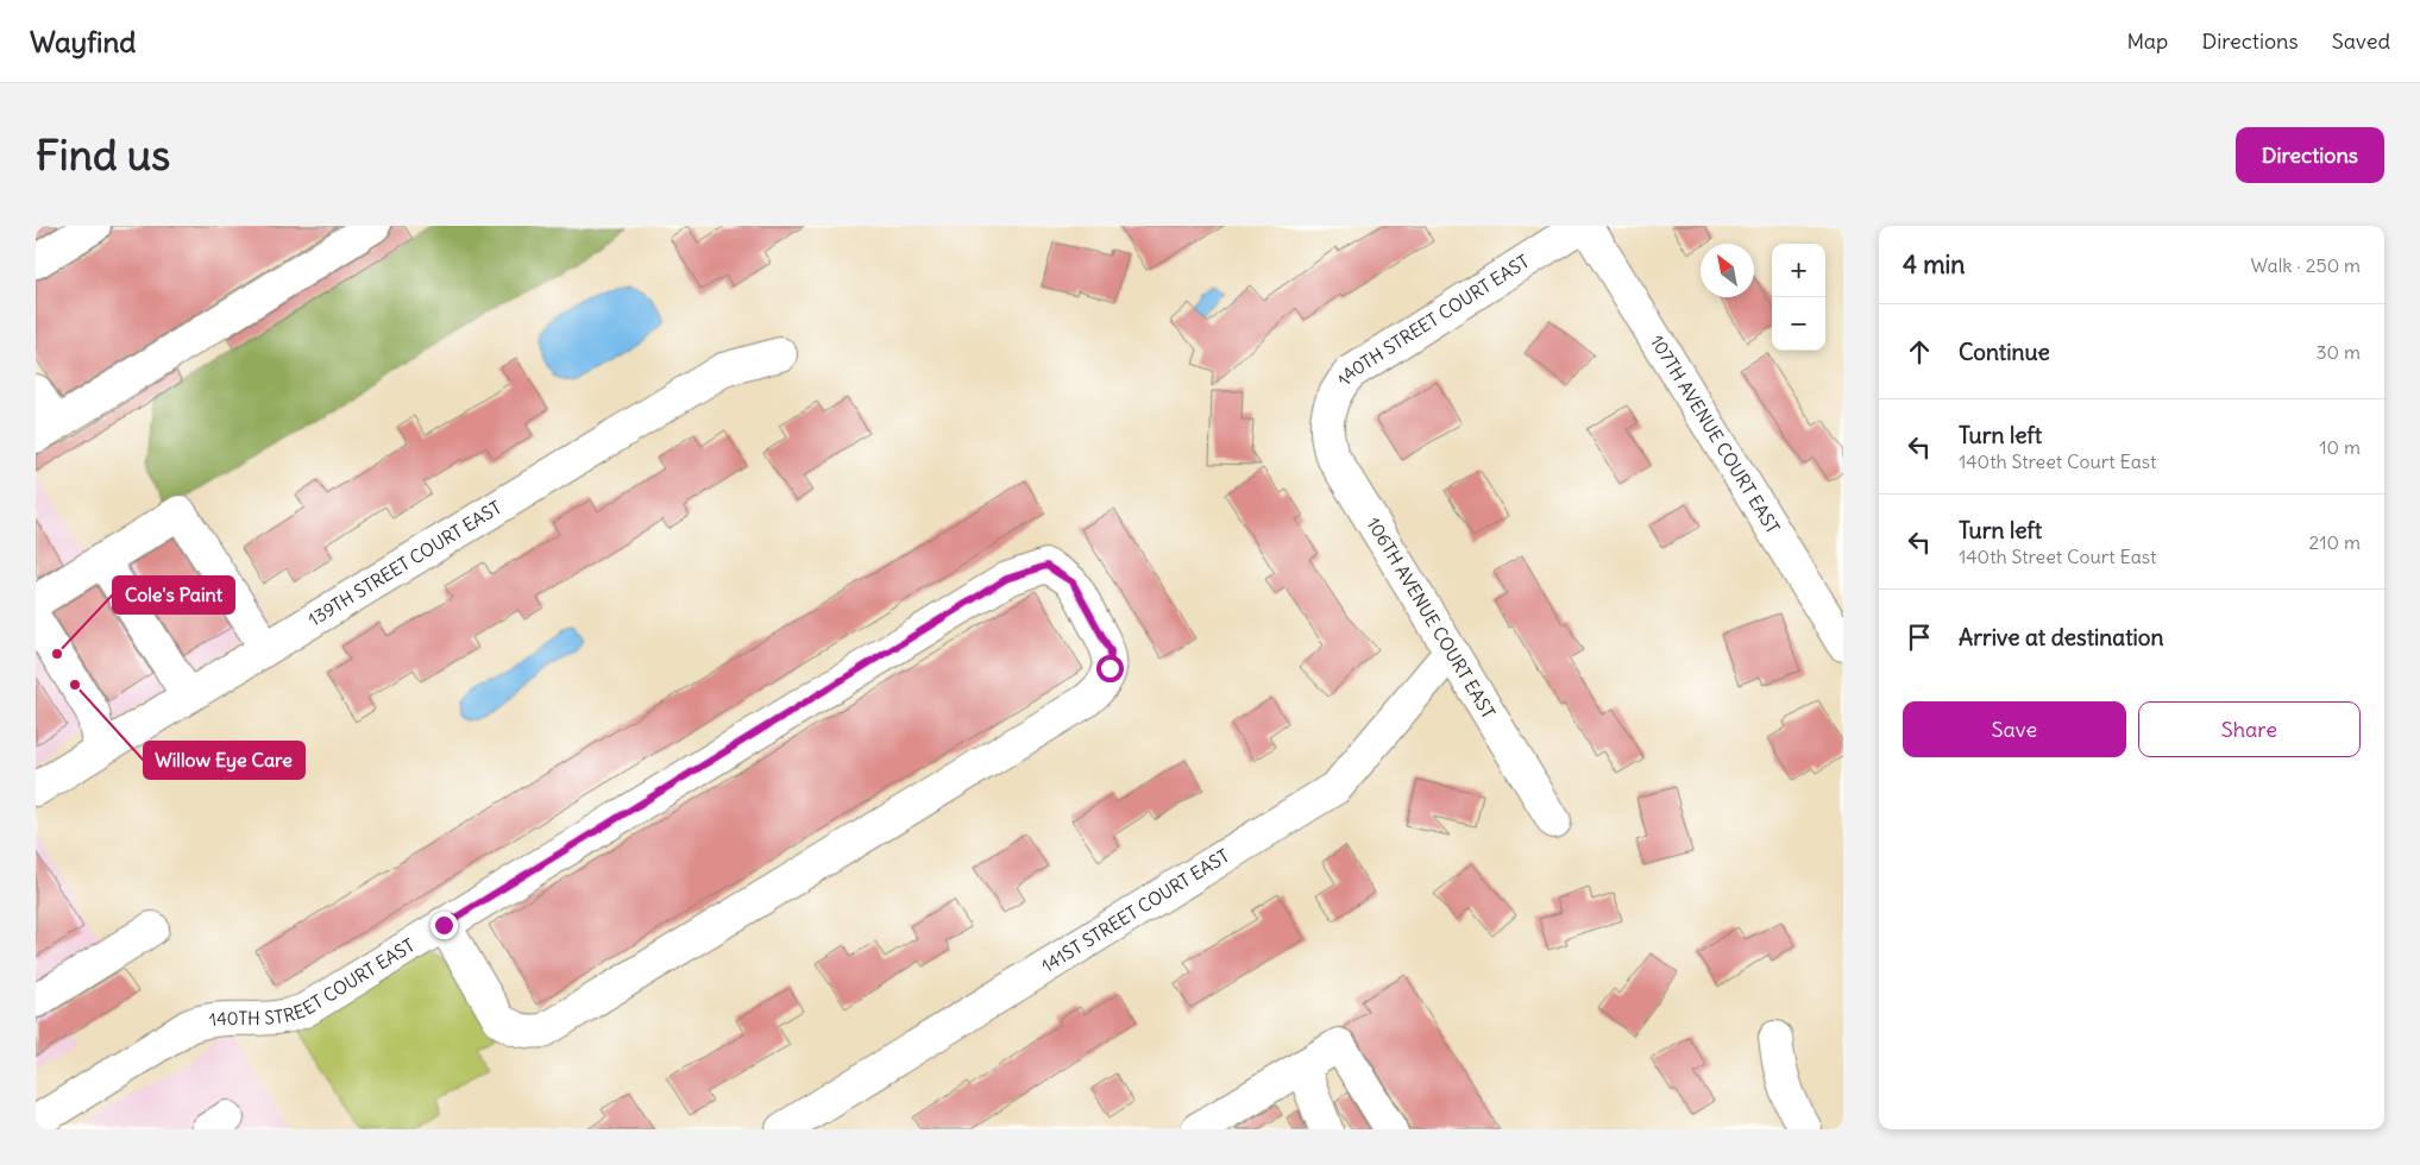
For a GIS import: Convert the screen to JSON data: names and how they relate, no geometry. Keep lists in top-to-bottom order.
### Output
{
  "streets": {
    "street": [
      "140TH STREET COURT EAST",
      "107TH AVENUE COURT EAST",
      "139TH STREET COURT EAST",
      "106TH AVENUE COURT EAST",
      "141ST STREET COURT EAST"
    ]
  },
  "crossings": [
    ["140TH STREET COURT EAST", "106TH AVENUE COURT EAST"],
    ["106TH AVENUE COURT EAST", "141ST STREET COURT EAST"]
  ],
  "places": ["Cole's Paint", "Willow Eye Care"],
  "north": "top left",
  "page": {
    "header": "Wayfind",
    "nav": ["Map", "Directions", "Saved"],
    "buttons": [
      "Directions",
      ["Save", "Share"]
    ],
    "title": "Find us",
    "heading": ["4 min", "Walk · 250 m"],
    "map_buttons": ["+", "−"],
    "list": [
      ["Continue", "30 m"],
      ["Turn left", "140th Street Court East", "10 m"],
      ["Turn left", "140th Street Court East", "210 m"],
      "Arrive at destination"
    ]
  }
}
